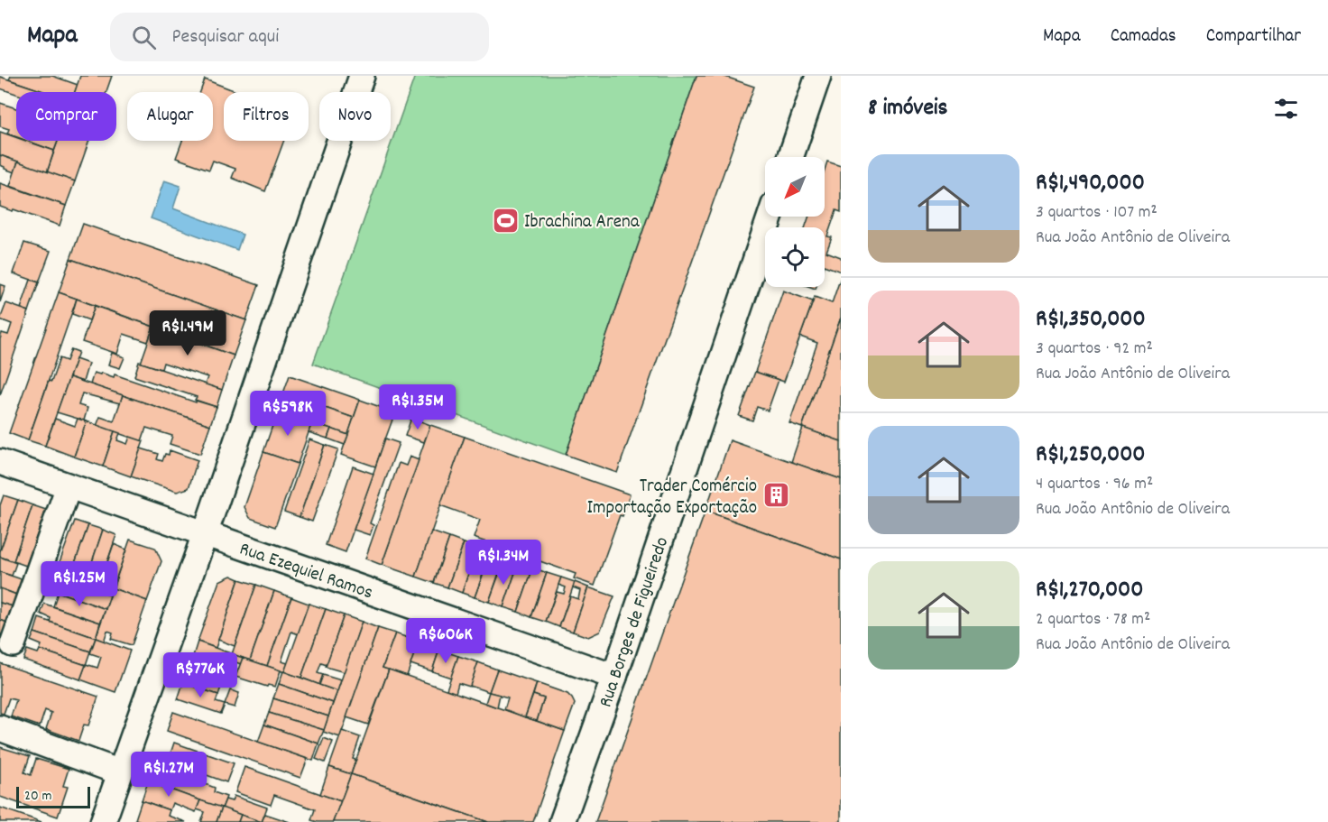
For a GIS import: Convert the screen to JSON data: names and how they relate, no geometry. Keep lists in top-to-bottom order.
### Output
{
  "streets": {
    "street": ["Rua Ezequiel Ramos", "Rua Borges de Figueiredo"]
  },
  "crossings": [
    ["Rua Ezequiel Ramos", "Rua Borges de Figueiredo"]
  ],
  "places": {
    "sports": ["Ibrachina Arena"],
    "building": ["Trader Comércio Importação Exportação"]
  },
  "scale_bar": "20 m",
  "north": "bottom left",
  "page": {
    "header": "Mapa",
    "search": "Pesquisar aqui",
    "nav": ["Mapa", "Camadas", "Compartilhar"],
    "heading": "8 imóveis",
    "chip": [
      "Comprar",
      "Alugar",
      "Filtros",
      "Novo"
    ],
    "list": [
      {
        "name": "R$1,490,000",
        "note": "3 quartos · 107 m² · Rua João Antônio de Oliveira"
      },
      {
        "name": "R$1,350,000",
        "note": "3 quartos · 92 m² · Rua João Antônio de Oliveira"
      },
      {
        "name": "R$1,250,000",
        "note": "4 quartos · 96 m² · Rua João Antônio de Oliveira"
      },
      {
        "name": "R$1,270,000",
        "note": "2 quartos · 78 m² · Rua João Antônio de Oliveira"
      }
    ],
    "price": [
      "R$1.49M",
      "R$1.35M",
      "R$598K",
      "R$1.34M",
      "R$1.25M",
      "R$606K",
      "R$776K",
      "R$1.27M"
    ],
    "scale": "20 m"
  }
}
